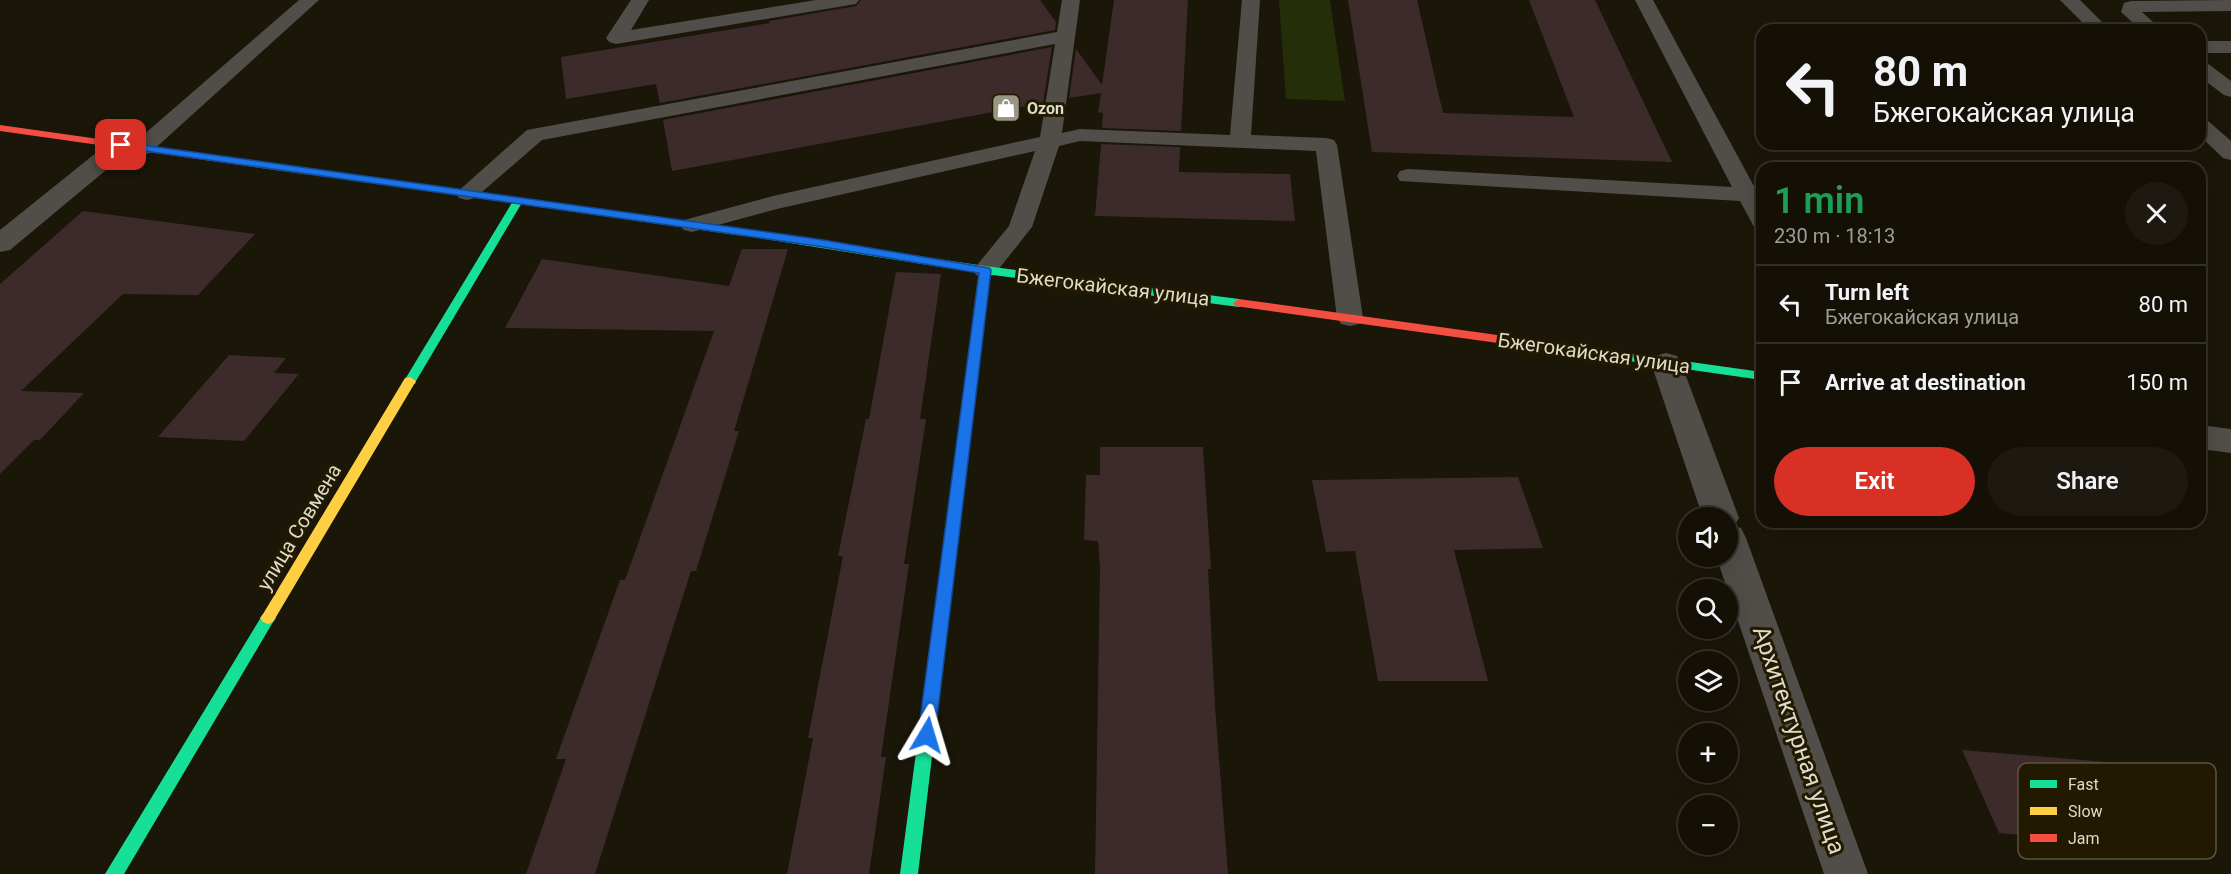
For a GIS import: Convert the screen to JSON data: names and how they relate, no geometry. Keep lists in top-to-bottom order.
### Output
{
  "streets": {
    "street": ["Бжегокайская улица", "улица Совмена", "Архитектурная улица"]
  },
  "crossings": [
    ["Бжегокайская улица", "улица Совмена"]
  ],
  "places": {
    "shop": ["Ozon"]
  },
  "legend": ["Fast", "Slow", "Jam"],
  "page": {
    "turn": ["80 m", "Бжегокайская улица"],
    "heading": ["1 min", "230 m · 18:13"],
    "list": [
      {
        "name": "Turn left",
        "note": "Бжегокайская улица",
        "value": "80 m"
      },
      {
        "name": "Arrive at destination",
        "value": "150 m"
      }
    ],
    "buttons": ["Exit", "Share"],
    "map_buttons": ["+", "−"]
  }
}
